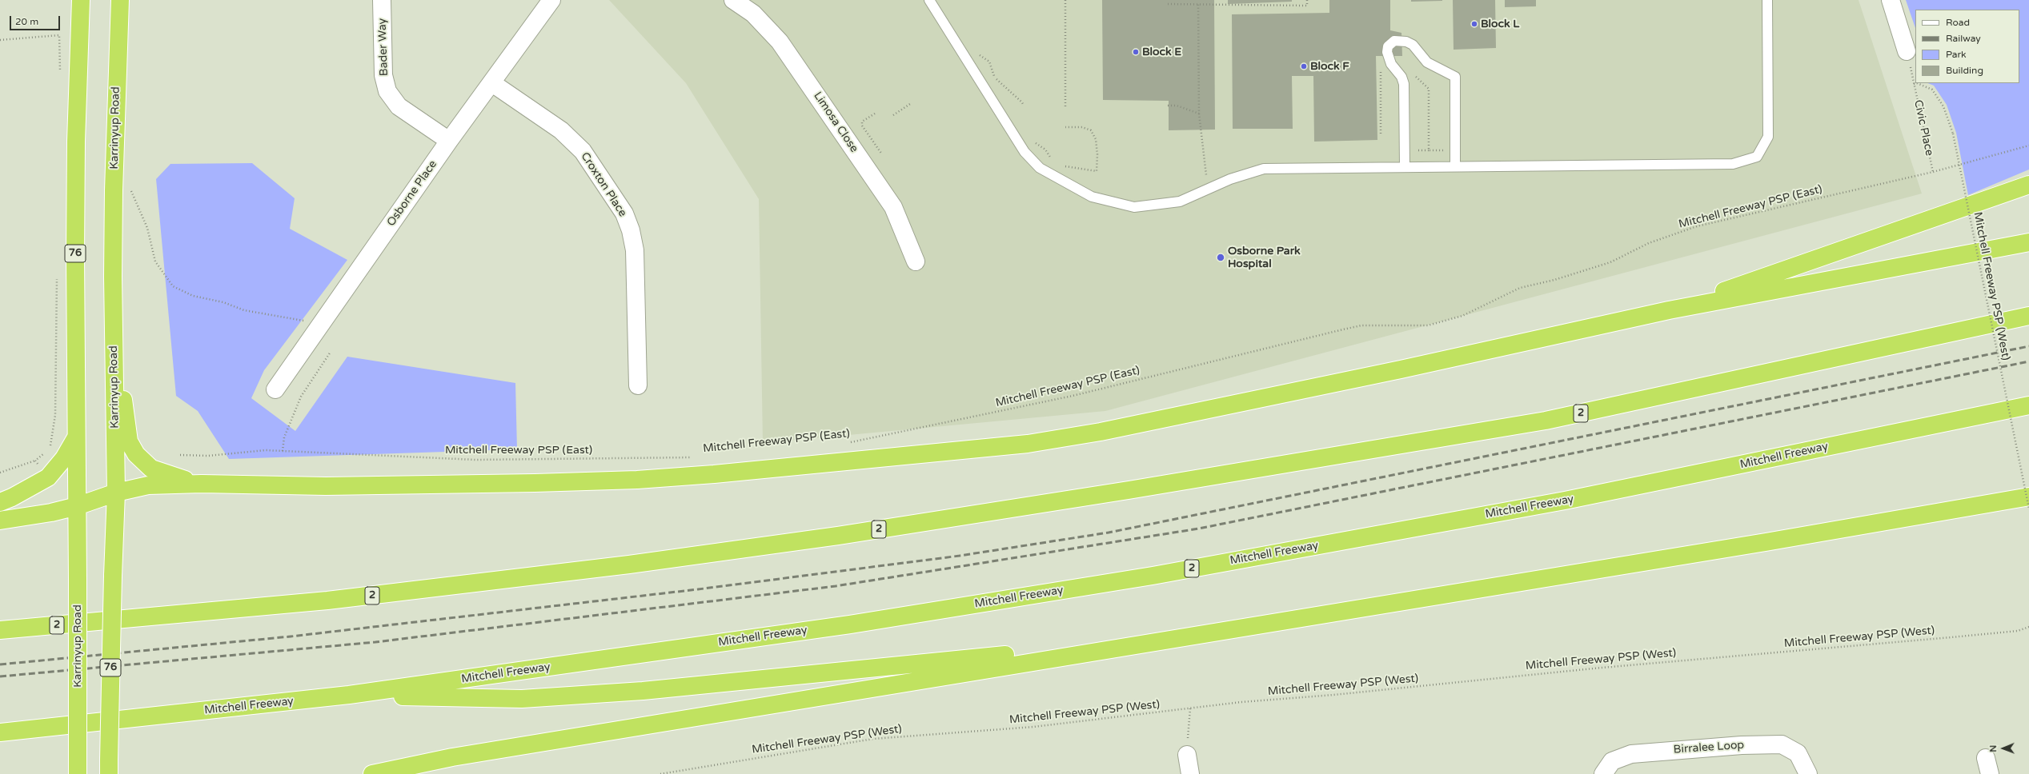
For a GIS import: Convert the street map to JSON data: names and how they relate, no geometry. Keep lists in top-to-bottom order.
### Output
{
  "streets": {
    "highway": [
      "Karrinyup Road",
      "76",
      "2",
      "Mitchell Freeway"
    ],
    "street": [
      "Bader Way",
      "Limosa Close",
      "Croxton Place",
      "Osborne Place",
      "Birralee Loop"
    ],
    "path": ["Civic Place", "Mitchell Freeway PSP (East)", "Mitchell Freeway PSP (West)"]
  },
  "crossings": [
    ["Bader Way", "Osborne Place"],
    ["Civic Place", "Mitchell Freeway PSP (East)"],
    ["Civic Place", "Mitchell Freeway PSP (West)"],
    ["Croxton Place", "Osborne Place"]
  ],
  "places": [
    "Block L",
    "Block E",
    "Block F",
    "Osborne Park Hospital"
  ],
  "legend": [
    "Road",
    "Railway",
    "Park",
    "Building"
  ],
  "scale_bar": "20 m",
  "north": "left"
}
